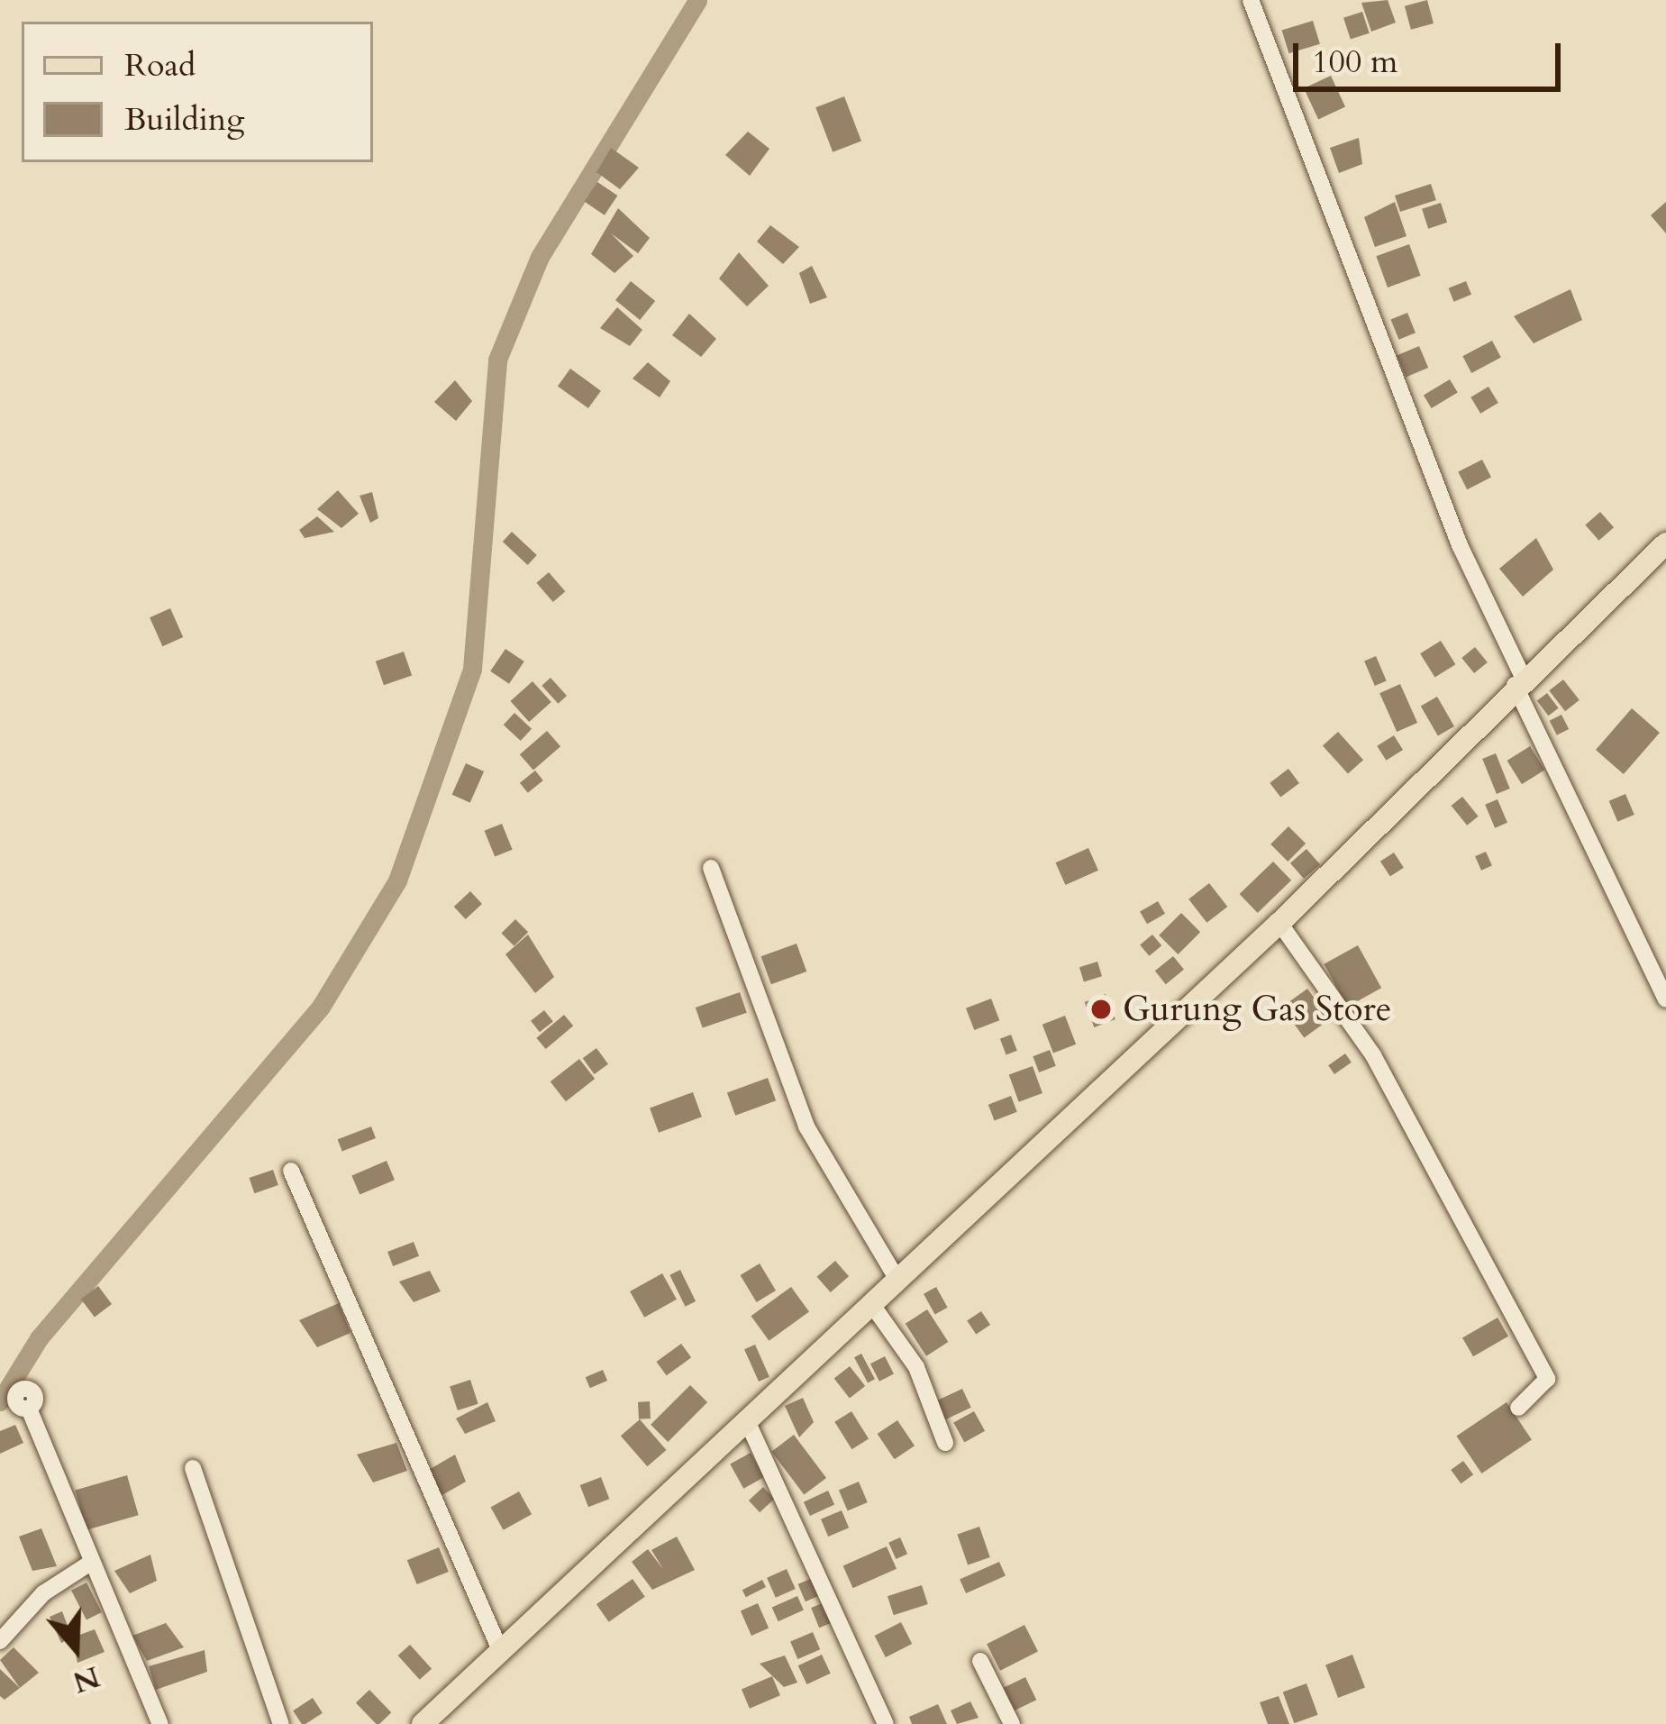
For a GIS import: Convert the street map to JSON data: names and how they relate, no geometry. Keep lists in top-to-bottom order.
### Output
{
  "places": ["Gurung Gas Store"],
  "legend": ["Road", "Building"],
  "scale_bar": "100 m",
  "north": "bottom"
}
